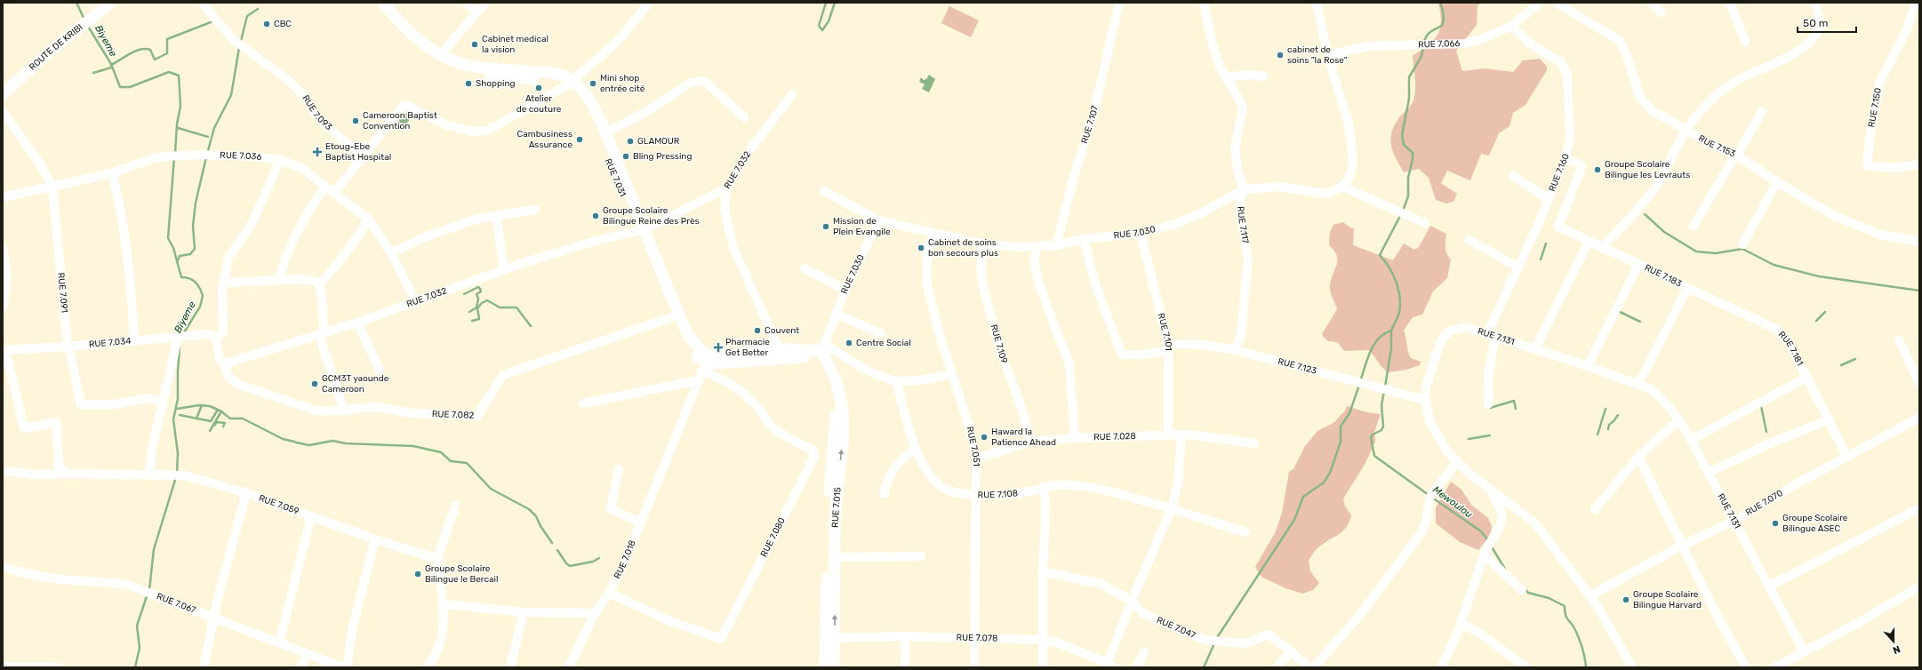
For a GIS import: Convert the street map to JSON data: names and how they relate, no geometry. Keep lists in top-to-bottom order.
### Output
{
  "streets": {
    "main road": ["ROUTE DE KRIBI", "RUE 7.031", "RUE 7.015"],
    "street": [
      "RUE 7.066",
      "RUE 7.150",
      "RUE 7.093",
      "RUE 7.107",
      "RUE 7.153",
      "RUE 7.036",
      "RUE 7.032",
      "RUE 7.160",
      "RUE 7.117",
      "RUE 7.030",
      "RUE 7.183",
      "RUE 7.091",
      "RUE 7.101",
      "RUE 7.131",
      "RUE 7.034",
      "RUE 7.109",
      "RUE 7.181",
      "RUE 7.123",
      "RUE 7.082",
      "RUE 7.028",
      "RUE 7.051",
      "RUE 7.108",
      "RUE 7.070",
      "RUE 7.059",
      "RUE 7.080",
      "RUE 7.018",
      "RUE 7.067",
      "RUE 7.047",
      "RUE 7.078"
    ]
  },
  "crossings": [
    ["RUE 7.066", "RUE 7.160"],
    ["RUE 7.107", "RUE 7.030"],
    ["RUE 7.036", "RUE 7.032"],
    ["RUE 7.036", "RUE 7.091"],
    ["RUE 7.032", "RUE 7.031"],
    ["RUE 7.160", "RUE 7.183"],
    ["RUE 7.160", "RUE 7.131"],
    ["RUE 7.031", "RUE 7.030"],
    ["RUE 7.031", "RUE 7.082"],
    ["RUE 7.031", "RUE 7.015"],
    ["RUE 7.031", "RUE 7.080"],
    ["RUE 7.031", "RUE 7.018"],
    ["RUE 7.117", "RUE 7.030"],
    ["RUE 7.117", "RUE 7.123"],
    ["RUE 7.030", "RUE 7.101"],
    ["RUE 7.030", "RUE 7.109"],
    ["RUE 7.030", "RUE 7.123"],
    ["RUE 7.030", "RUE 7.051"],
    ["RUE 7.030", "RUE 7.015"],
    ["RUE 7.183", "RUE 7.131"],
    ["RUE 7.183", "RUE 7.181"],
    ["RUE 7.091", "RUE 7.034"],
    ["RUE 7.101", "RUE 7.123"],
    ["RUE 7.101", "RUE 7.028"],
    ["RUE 7.131", "RUE 7.123"],
    ["RUE 7.131", "RUE 7.070"],
    ["RUE 7.109", "RUE 7.028"],
    ["RUE 7.181", "RUE 7.070"],
    ["RUE 7.028", "RUE 7.051"],
    ["RUE 7.051", "RUE 7.108"],
    ["RUE 7.051", "RUE 7.078"],
    ["RUE 7.015", "RUE 7.078"],
    ["RUE 7.080", "RUE 7.018"]
  ],
  "water": ["Biyeme", "Mewoulou"],
  "places": {
    "other": [
      "CBC",
      "Cabinet medical la vision",
      "cabinet de soins \"la Rose\"",
      "Shopping",
      "Mini shop entrée cité",
      "Atelier de couture",
      "Cameroon Baptist Convention",
      "Cambusiness Assurance",
      "GLAMOUR",
      "Bling Pressing",
      "Groupe Scolaire Bilingue les Levrauts",
      "Groupe Scolaire Bilingue Reine des Près",
      "Mission de Plein Evangile",
      "Cabinet de soins bon secours plus",
      "Couvent",
      "Centre Social",
      "GCM3T yaounde Cameroon",
      "Haward la Patience Ahead",
      "Groupe Scolaire Bilingue ASEC",
      "Groupe Scolaire Bilingue le Bercail",
      "Groupe Scolaire Bilingue Harvard"
    ],
    "health": ["Etoug-Ebe Baptist Hospital", "Pharmacie Get Better"]
  },
  "scale_bar": "50 m",
  "north": "bottom"
}
